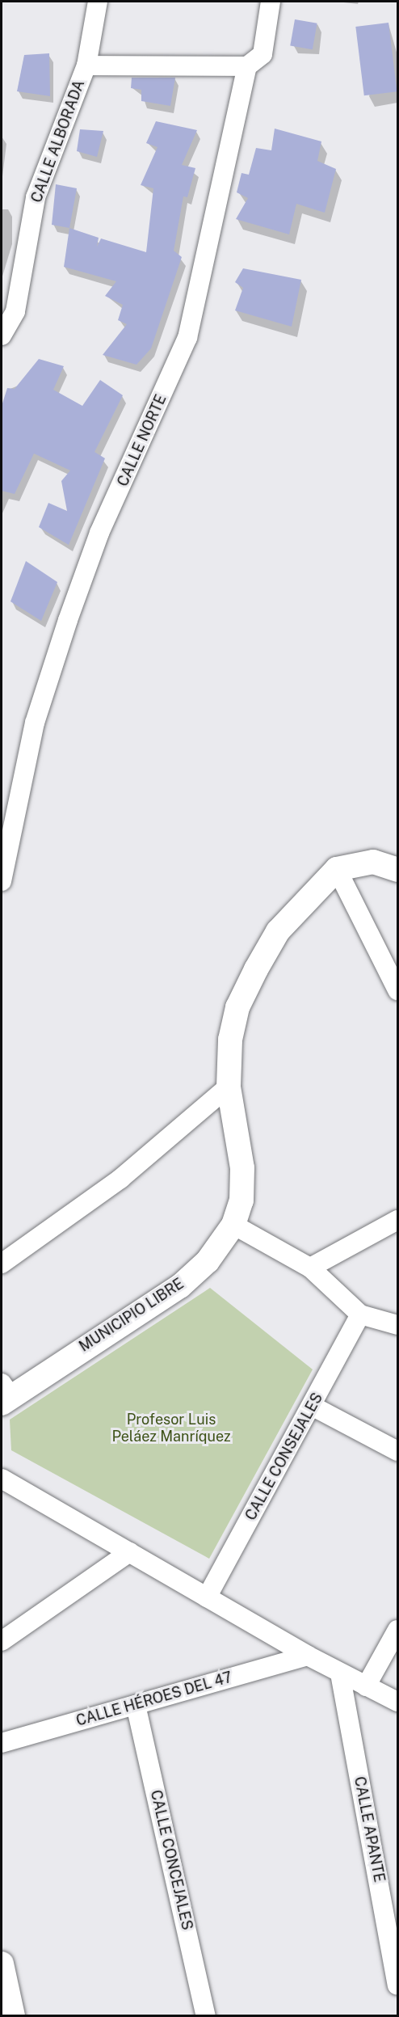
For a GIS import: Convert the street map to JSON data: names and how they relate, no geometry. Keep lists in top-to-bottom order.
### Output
{
  "streets": {
    "street": [
      "CALLE ALBORADA",
      "CALLE NORTE",
      "MUNICIPIO LIBRE",
      "CALLE CONSEJALES",
      "CALLE HÉROES DEL 47",
      "CALLE APANTE",
      "CALLE CONCEJALES"
    ]
  },
  "crossings": [
    ["CALLE HÉROES DEL 47", "CALLE CONCEJALES"]
  ],
  "parks": ["Profesor Luis Peláez Manríquez"]
}
